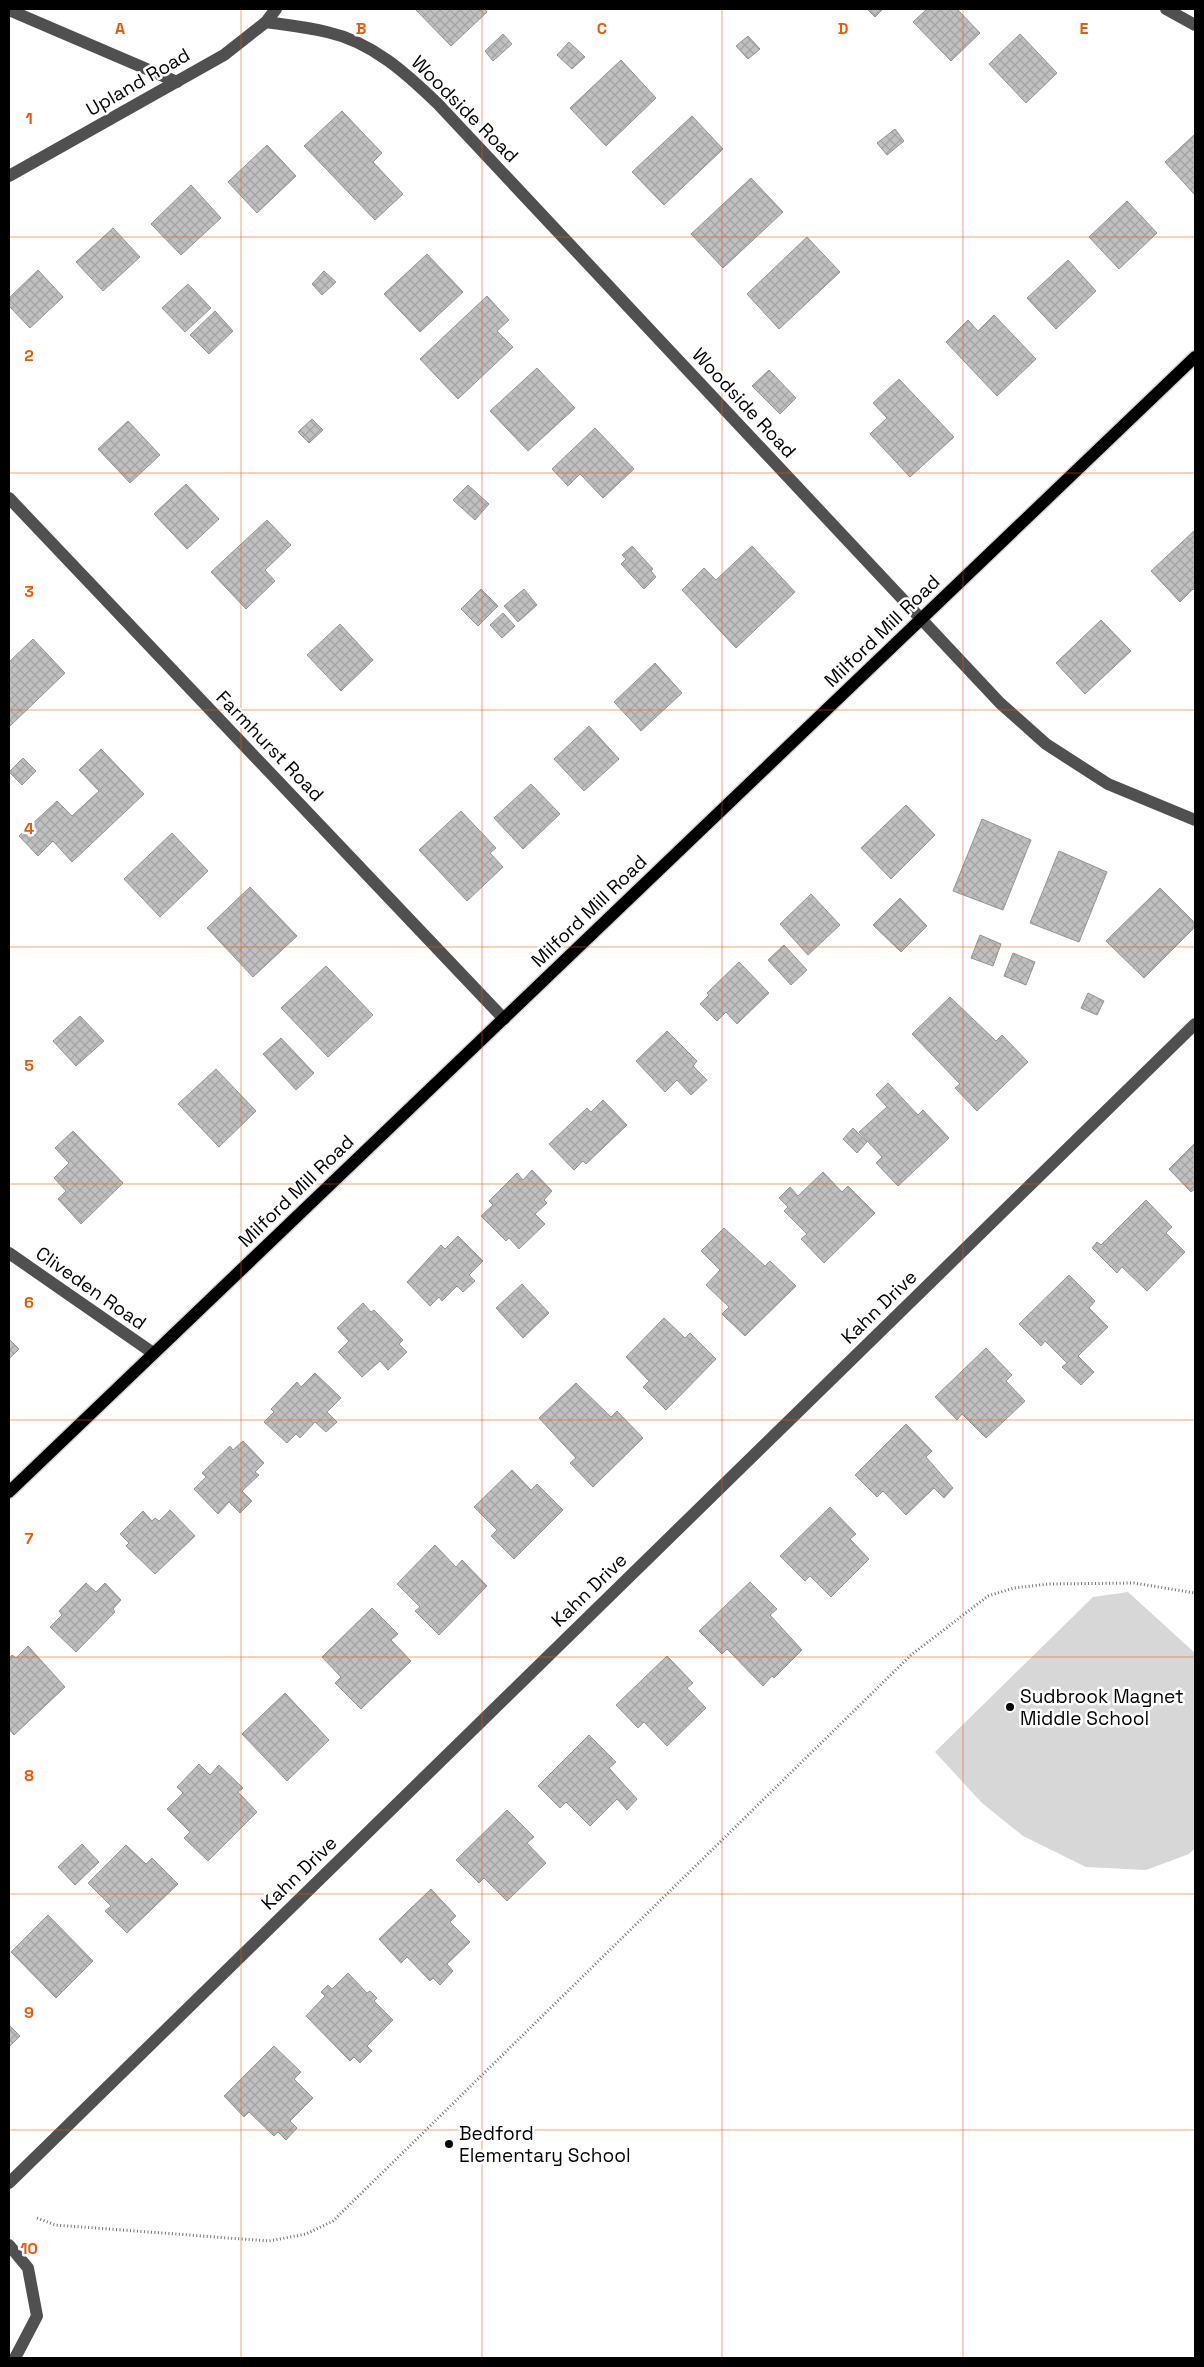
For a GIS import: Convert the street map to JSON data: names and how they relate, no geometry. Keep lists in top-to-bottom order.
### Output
{
  "streets": {
    "main road": ["Milford Mill Road"],
    "street": [
      "Upland Road",
      "Woodside Road",
      "Farmhurst Road",
      "Cliveden Road",
      "Kahn Drive"
    ]
  },
  "crossings": [
    ["Upland Road", "Woodside Road"],
    ["Woodside Road", "Milford Mill Road"],
    ["Milford Mill Road", "Farmhurst Road"],
    ["Milford Mill Road", "Cliveden Road"]
  ],
  "places": ["Sudbrook Magnet Middle School", "Bedford Elementary School"],
  "grid": {
    "columns": [
      "A",
      "B",
      "C",
      "D",
      "E"
    ],
    "rows": [
      "1",
      "2",
      "3",
      "4",
      "5",
      "6",
      "7",
      "8",
      "9",
      "10"
    ]
  }
}
